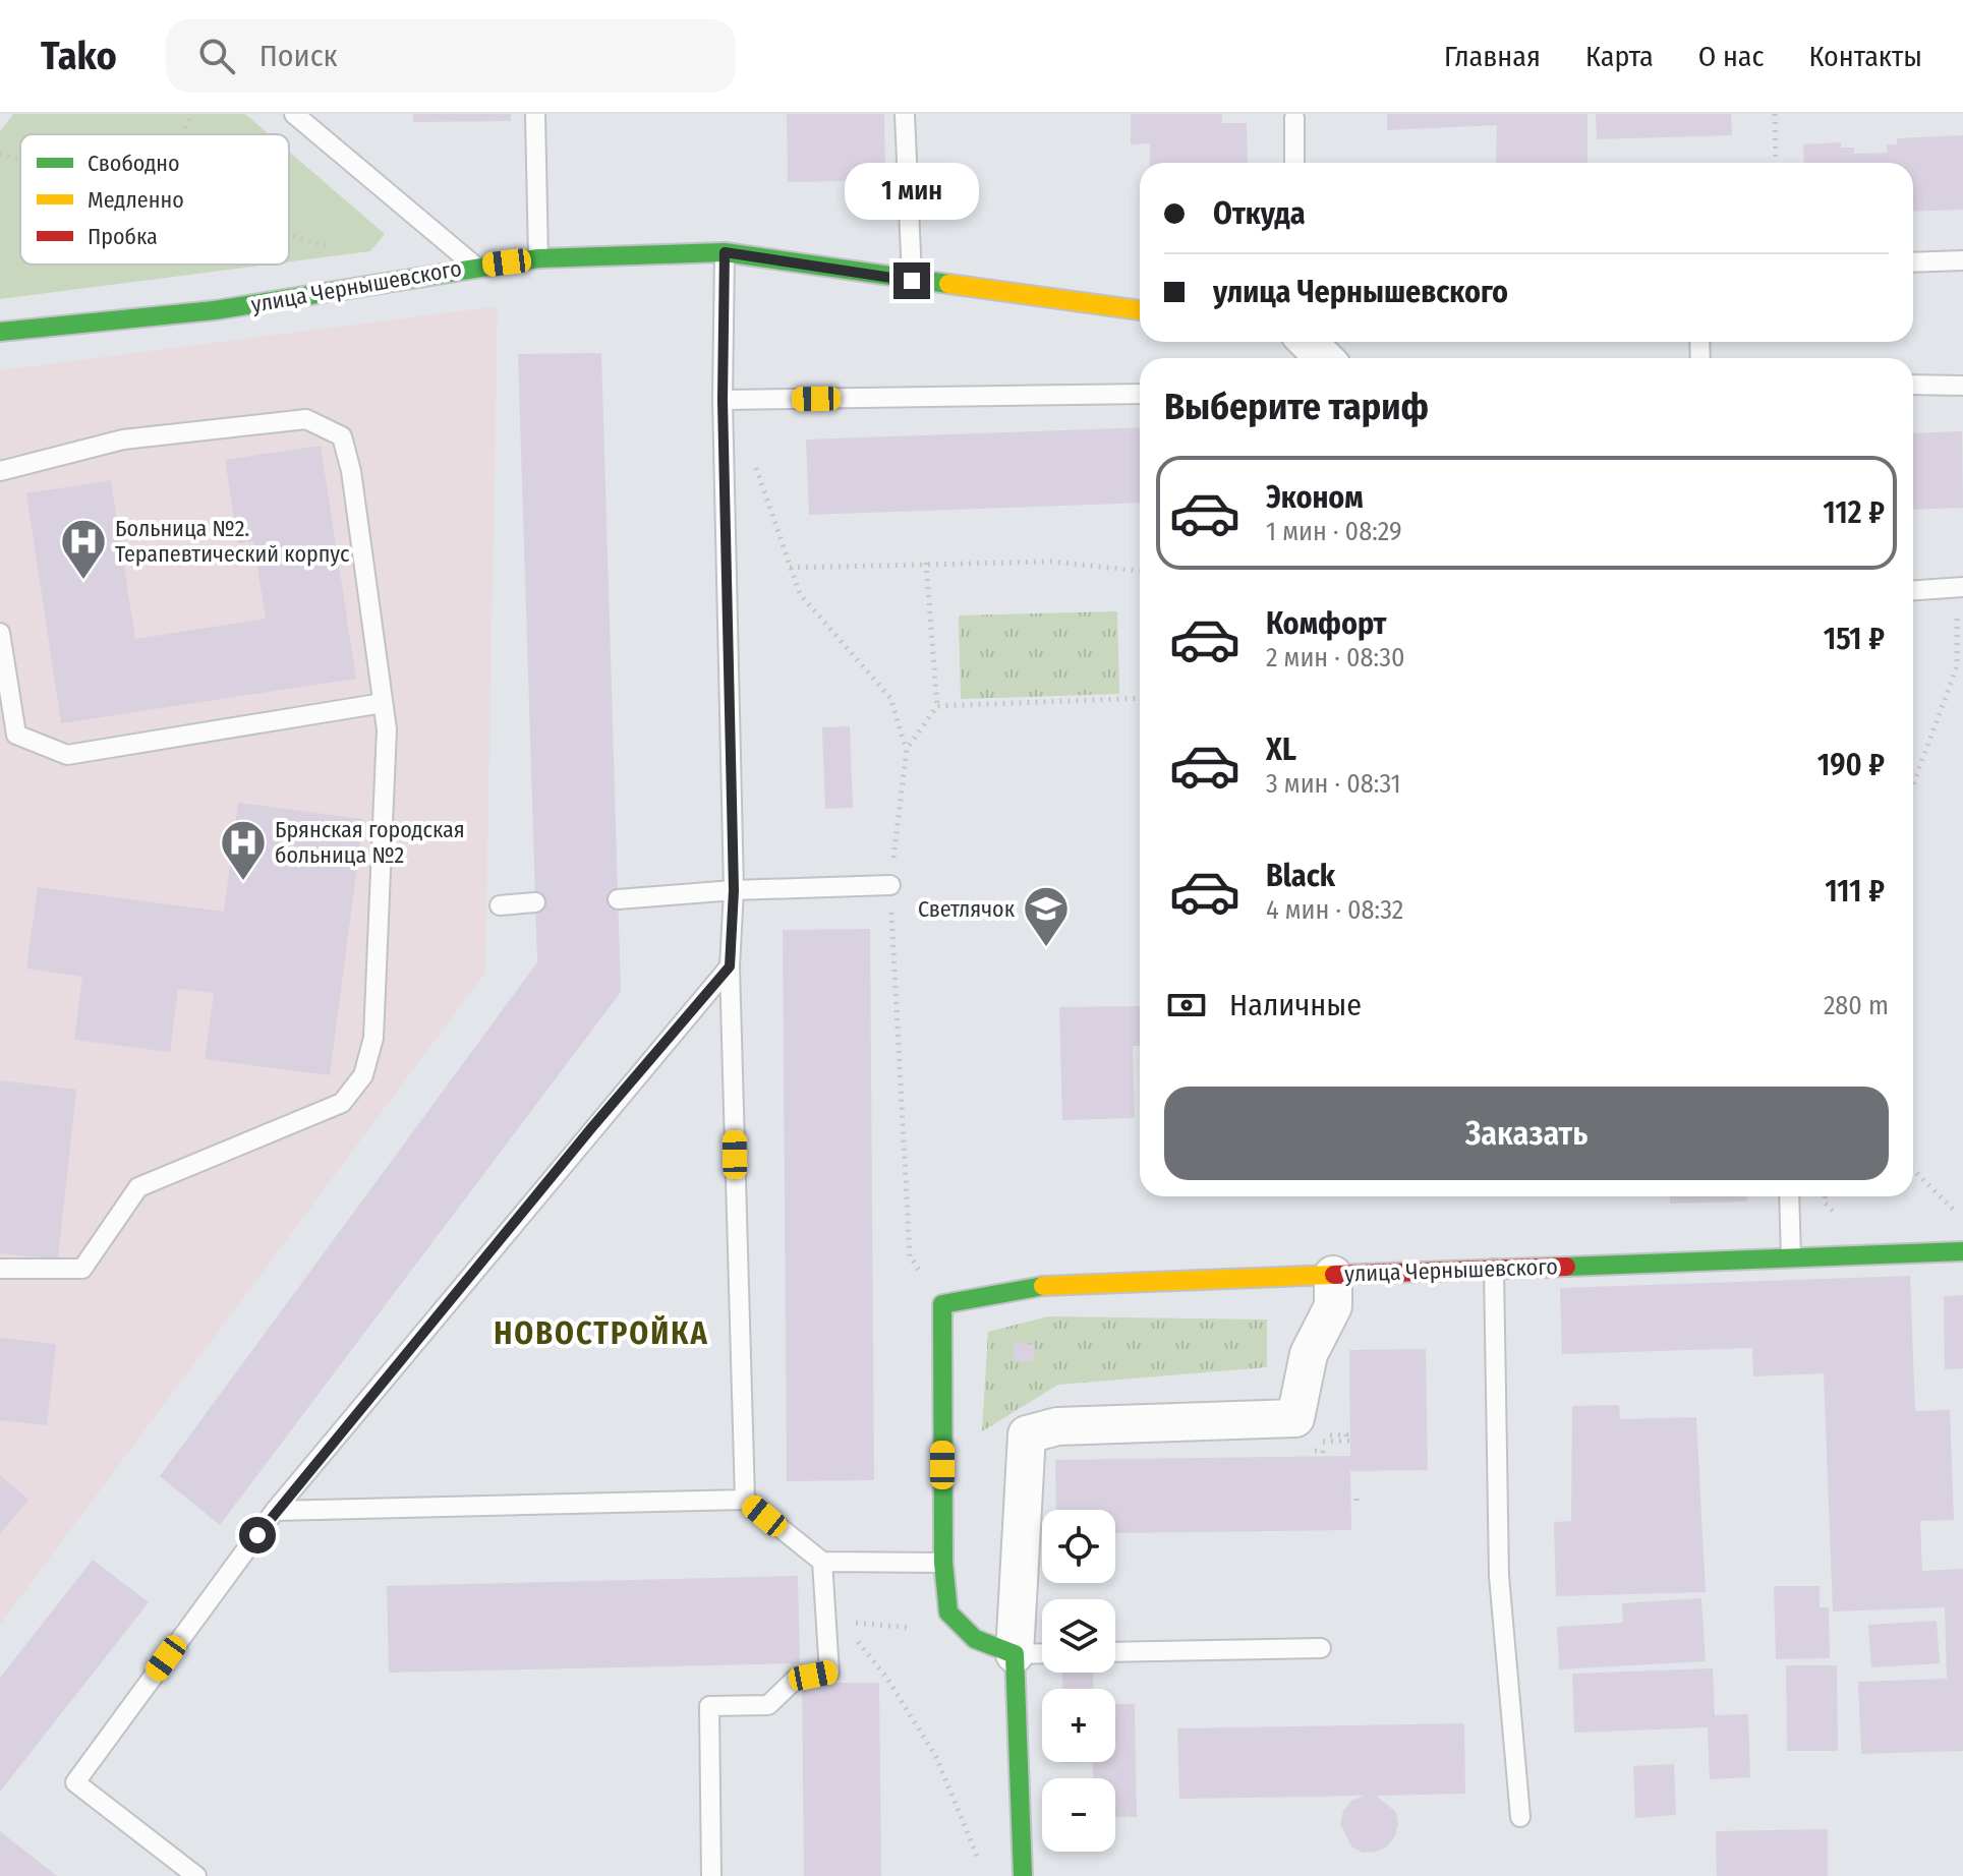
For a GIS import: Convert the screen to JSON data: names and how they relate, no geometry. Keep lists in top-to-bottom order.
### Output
{
  "streets": {
    "street": ["улица Чернышевского"]
  },
  "districts": ["НОВОСТРОЙКА"],
  "places": {
    "hospital": ["Больница №2. Терапевтический корпус", "Брянская городская больница №2"],
    "school or university": ["Светлячок"]
  },
  "legend": ["Свободно", "Медленно", "Пробка"],
  "page": {
    "header": "Tako",
    "search": "Поиск",
    "nav": [
      "Главная",
      "Карта",
      "О нас",
      "Контакты"
    ],
    "bubble": "1 мин",
    "banner": ["Откуда", "улица Чернышевского"],
    "heading": "Выберите тариф",
    "list": [
      {
        "name": "Эконом",
        "note": "1 мин · 08:29",
        "value": "112 ₽"
      },
      {
        "name": "Комфорт",
        "note": "2 мин · 08:30",
        "value": "151 ₽"
      },
      {
        "name": "XL",
        "note": "3 мин · 08:31",
        "value": "190 ₽"
      },
      {
        "name": "Black",
        "note": "4 мин · 08:32",
        "value": "111 ₽"
      }
    ],
    "pay": ["Наличные", "280 m"],
    "buttons": "Заказать",
    "map_buttons": ["+", "−"]
  }
}
